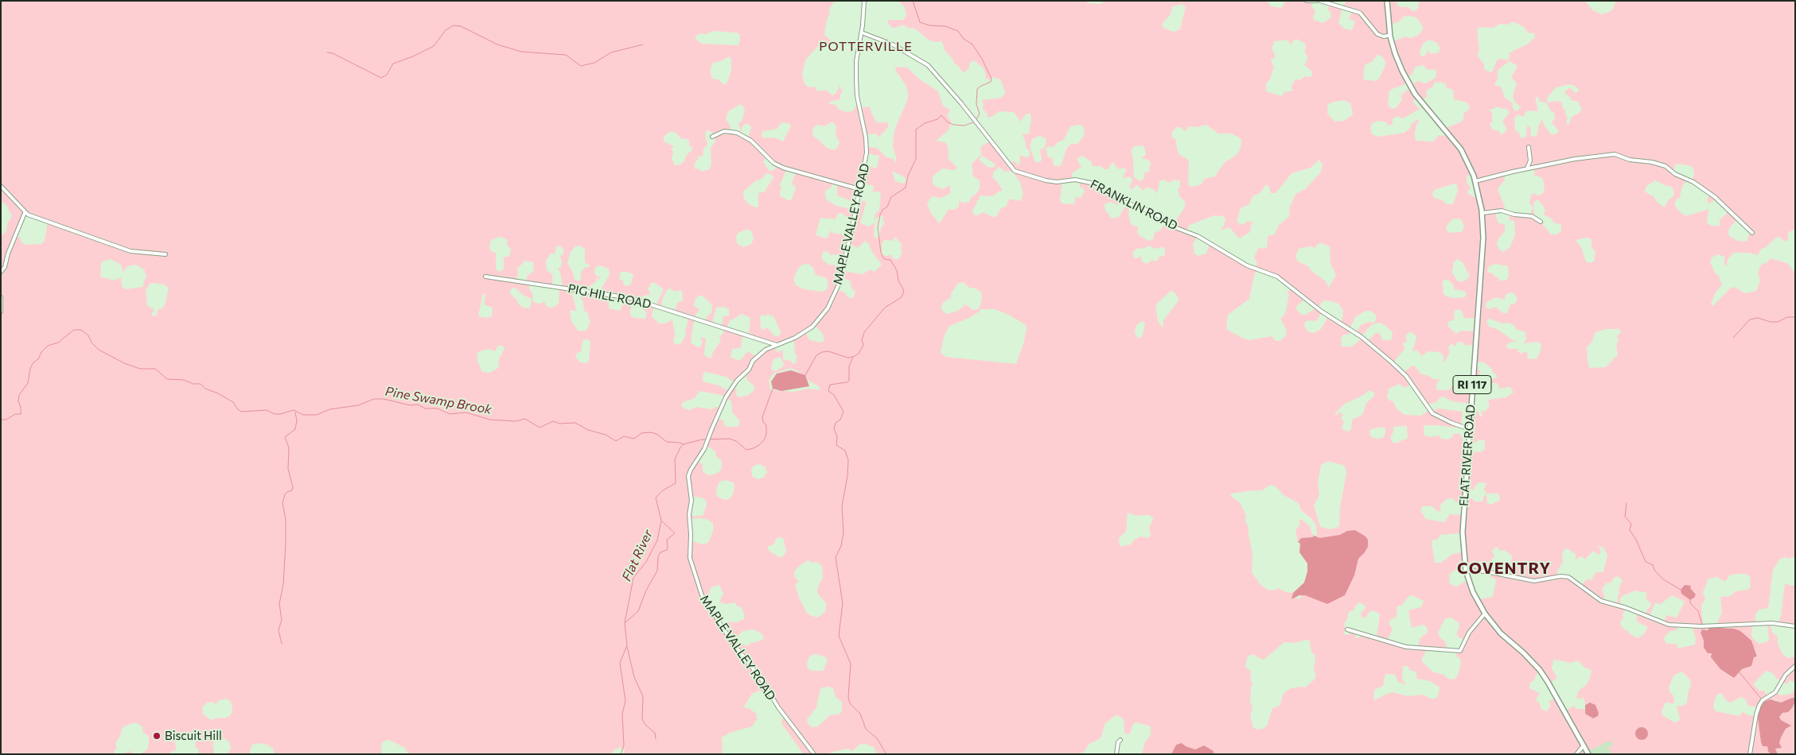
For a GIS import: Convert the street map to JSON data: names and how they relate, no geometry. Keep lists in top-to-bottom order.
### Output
{
  "streets": {
    "main road": ["RI 117", "FLAT RIVER ROAD"],
    "street": ["FRANKLIN ROAD", "MAPLE VALLEY ROAD", "PIG HILL ROAD"]
  },
  "crossings": [
    ["FRANKLIN ROAD", "MAPLE VALLEY ROAD"],
    ["FRANKLIN ROAD", "FLAT RIVER ROAD"],
    ["MAPLE VALLEY ROAD", "PIG HILL ROAD"]
  ],
  "districts": ["POTTERVILLE", "COVENTRY"],
  "water": ["Pine Swamp Brook", "Flat River"],
  "places": ["Biscuit Hill"]
}
